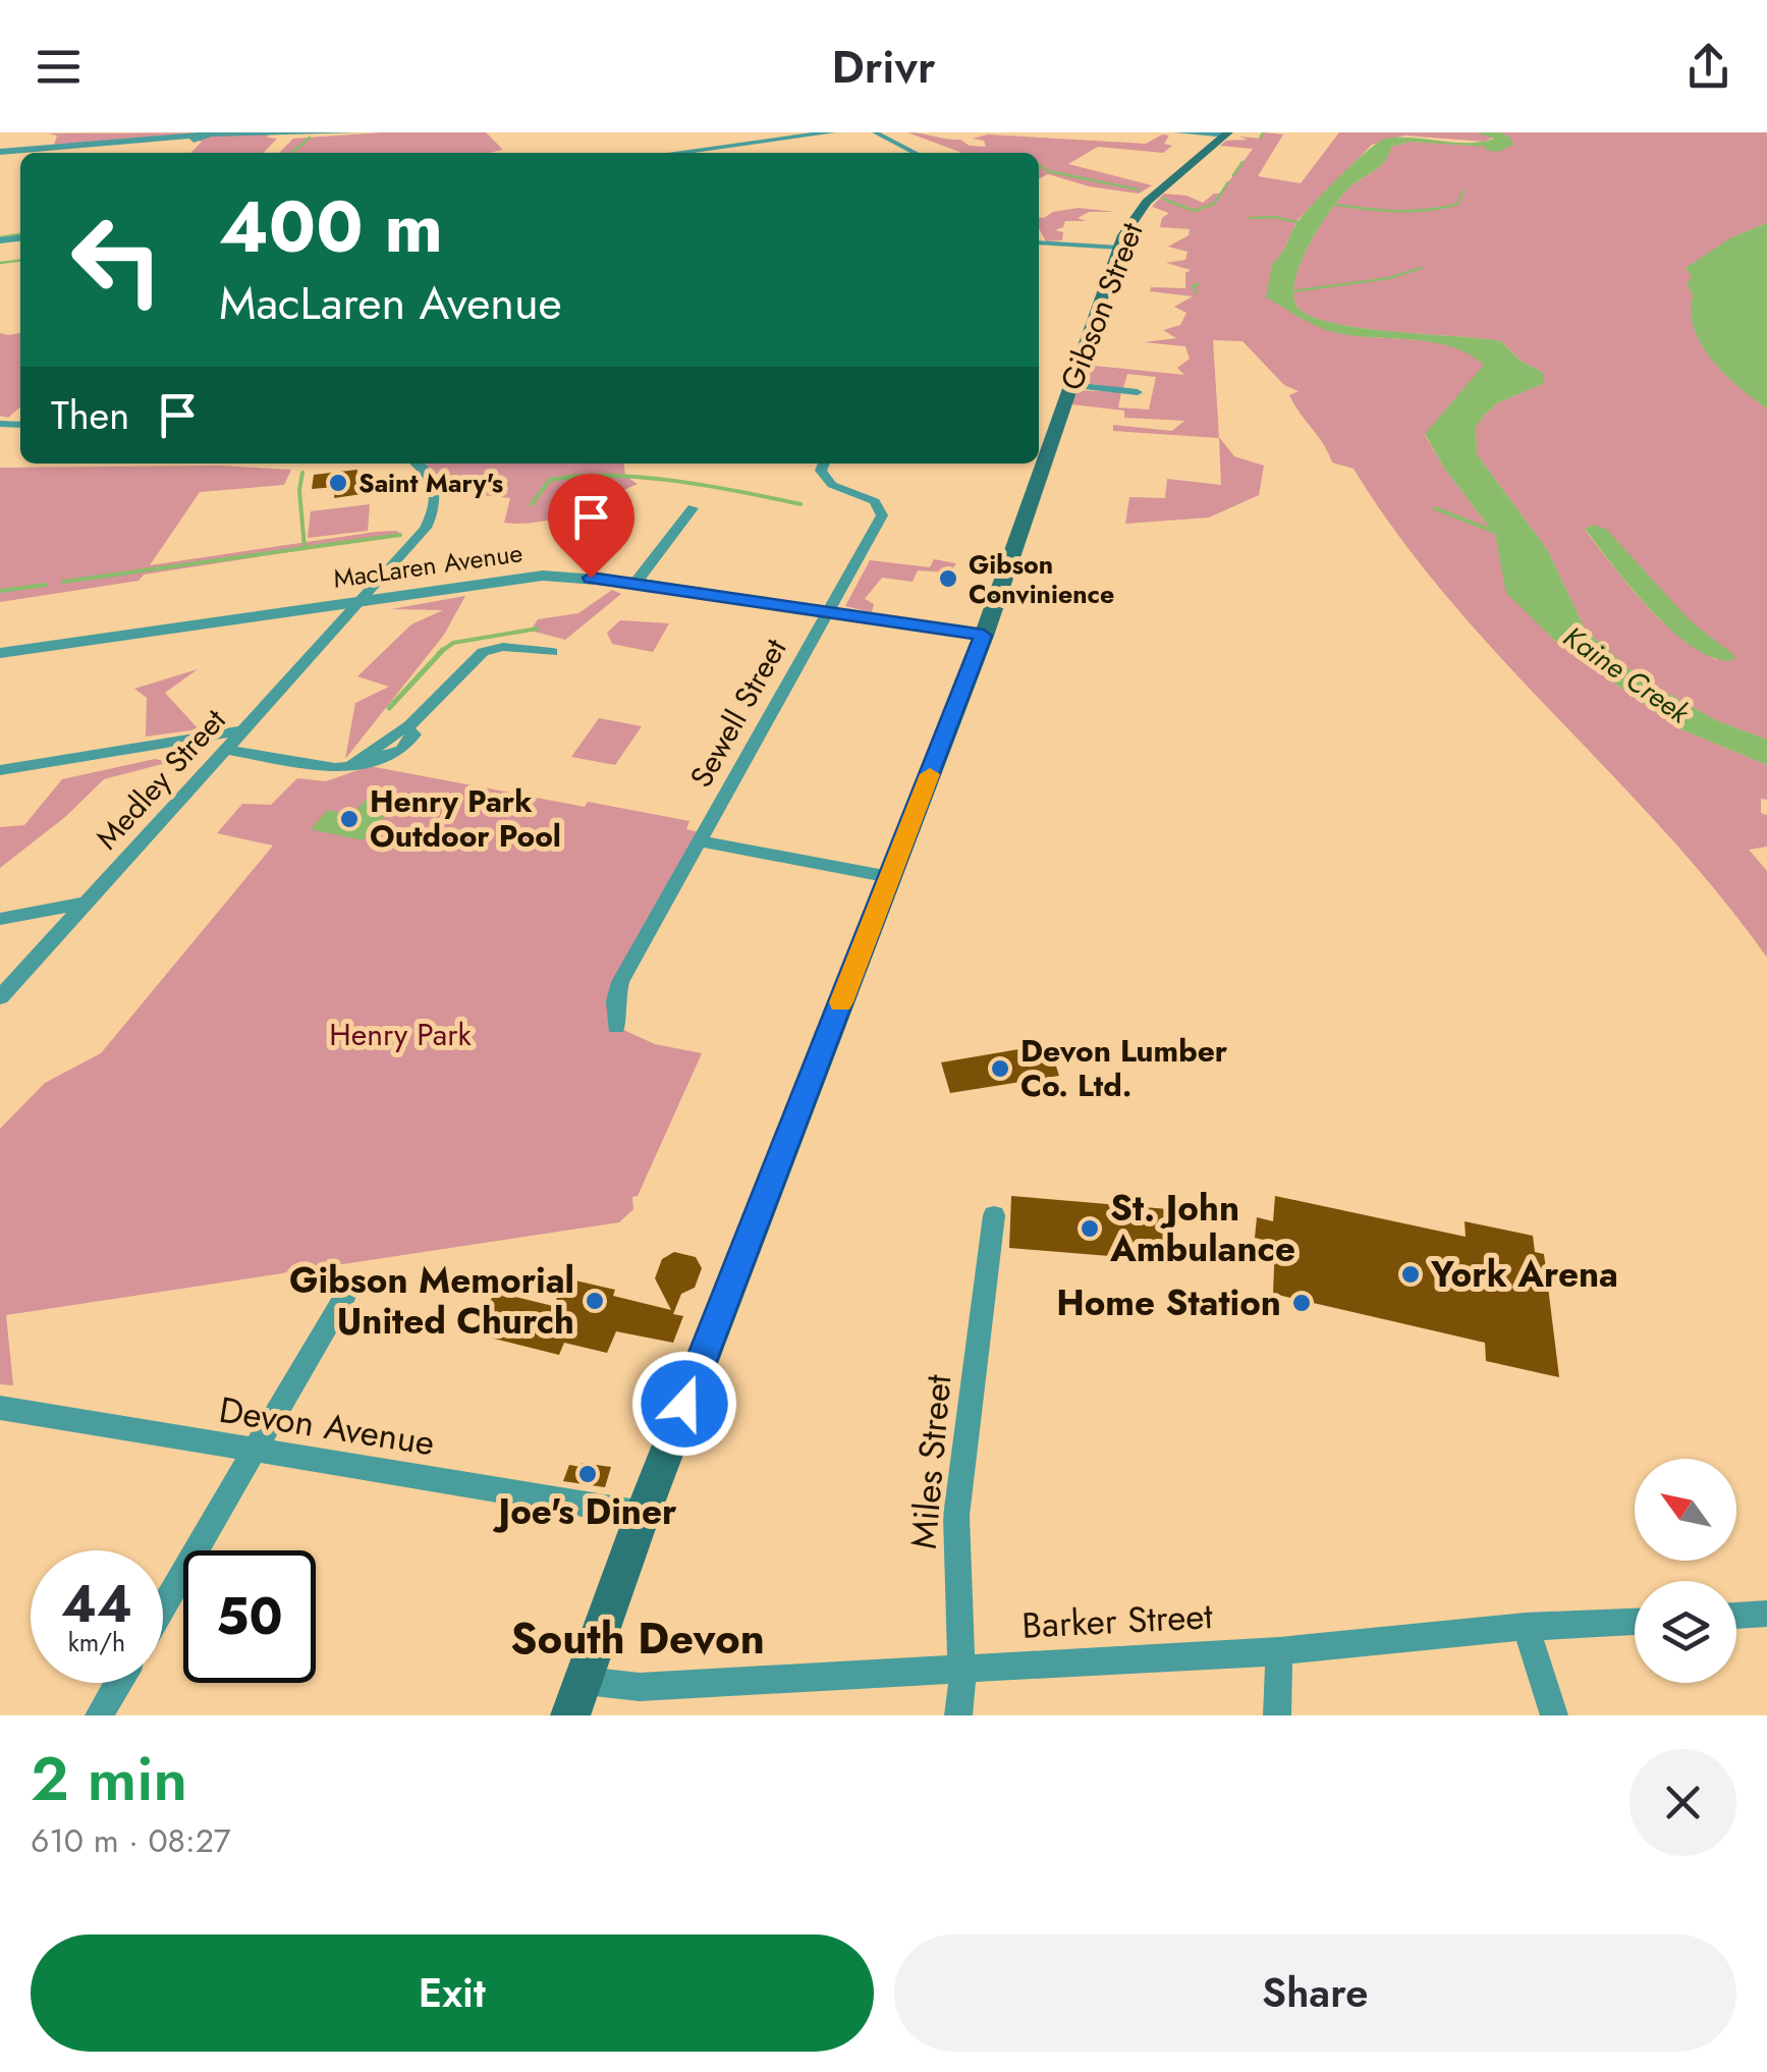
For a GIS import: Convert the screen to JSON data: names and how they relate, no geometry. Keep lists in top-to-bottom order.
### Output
{
  "streets": {
    "main road": ["Gibson Street"],
    "street": [
      "MacLaren Avenue",
      "Sewell Street",
      "Medley Street",
      "Devon Avenue",
      "Miles Street",
      "Barker Street"
    ]
  },
  "crossings": [
    ["Gibson Street", "MacLaren Avenue"],
    ["Gibson Street", "Devon Avenue"],
    ["Gibson Street", "Barker Street"],
    ["MacLaren Avenue", "Sewell Street"],
    ["MacLaren Avenue", "Medley Street"],
    ["Miles Street", "Barker Street"]
  ],
  "districts": ["South Devon"],
  "water": ["Kaine Creek"],
  "parks": ["Henry Park"],
  "places": [
    "Saint Mary's",
    "Gibson Convinience",
    "Henry Park Outdoor Pool",
    "Devon Lumber Co. Ltd.",
    "St. John Ambulance",
    "York Arena",
    "Gibson Memorial United Church",
    "Home Station",
    "Joe's Diner"
  ],
  "north": "top left",
  "page": {
    "header": "Drivr",
    "turn": ["400 m", "MacLaren Avenue"],
    "then": "Then",
    "speed": "44 km/h",
    "limit": "50",
    "heading": ["2 min", "610 m · 08:27"],
    "buttons": ["Exit", "Share"]
  }
}
